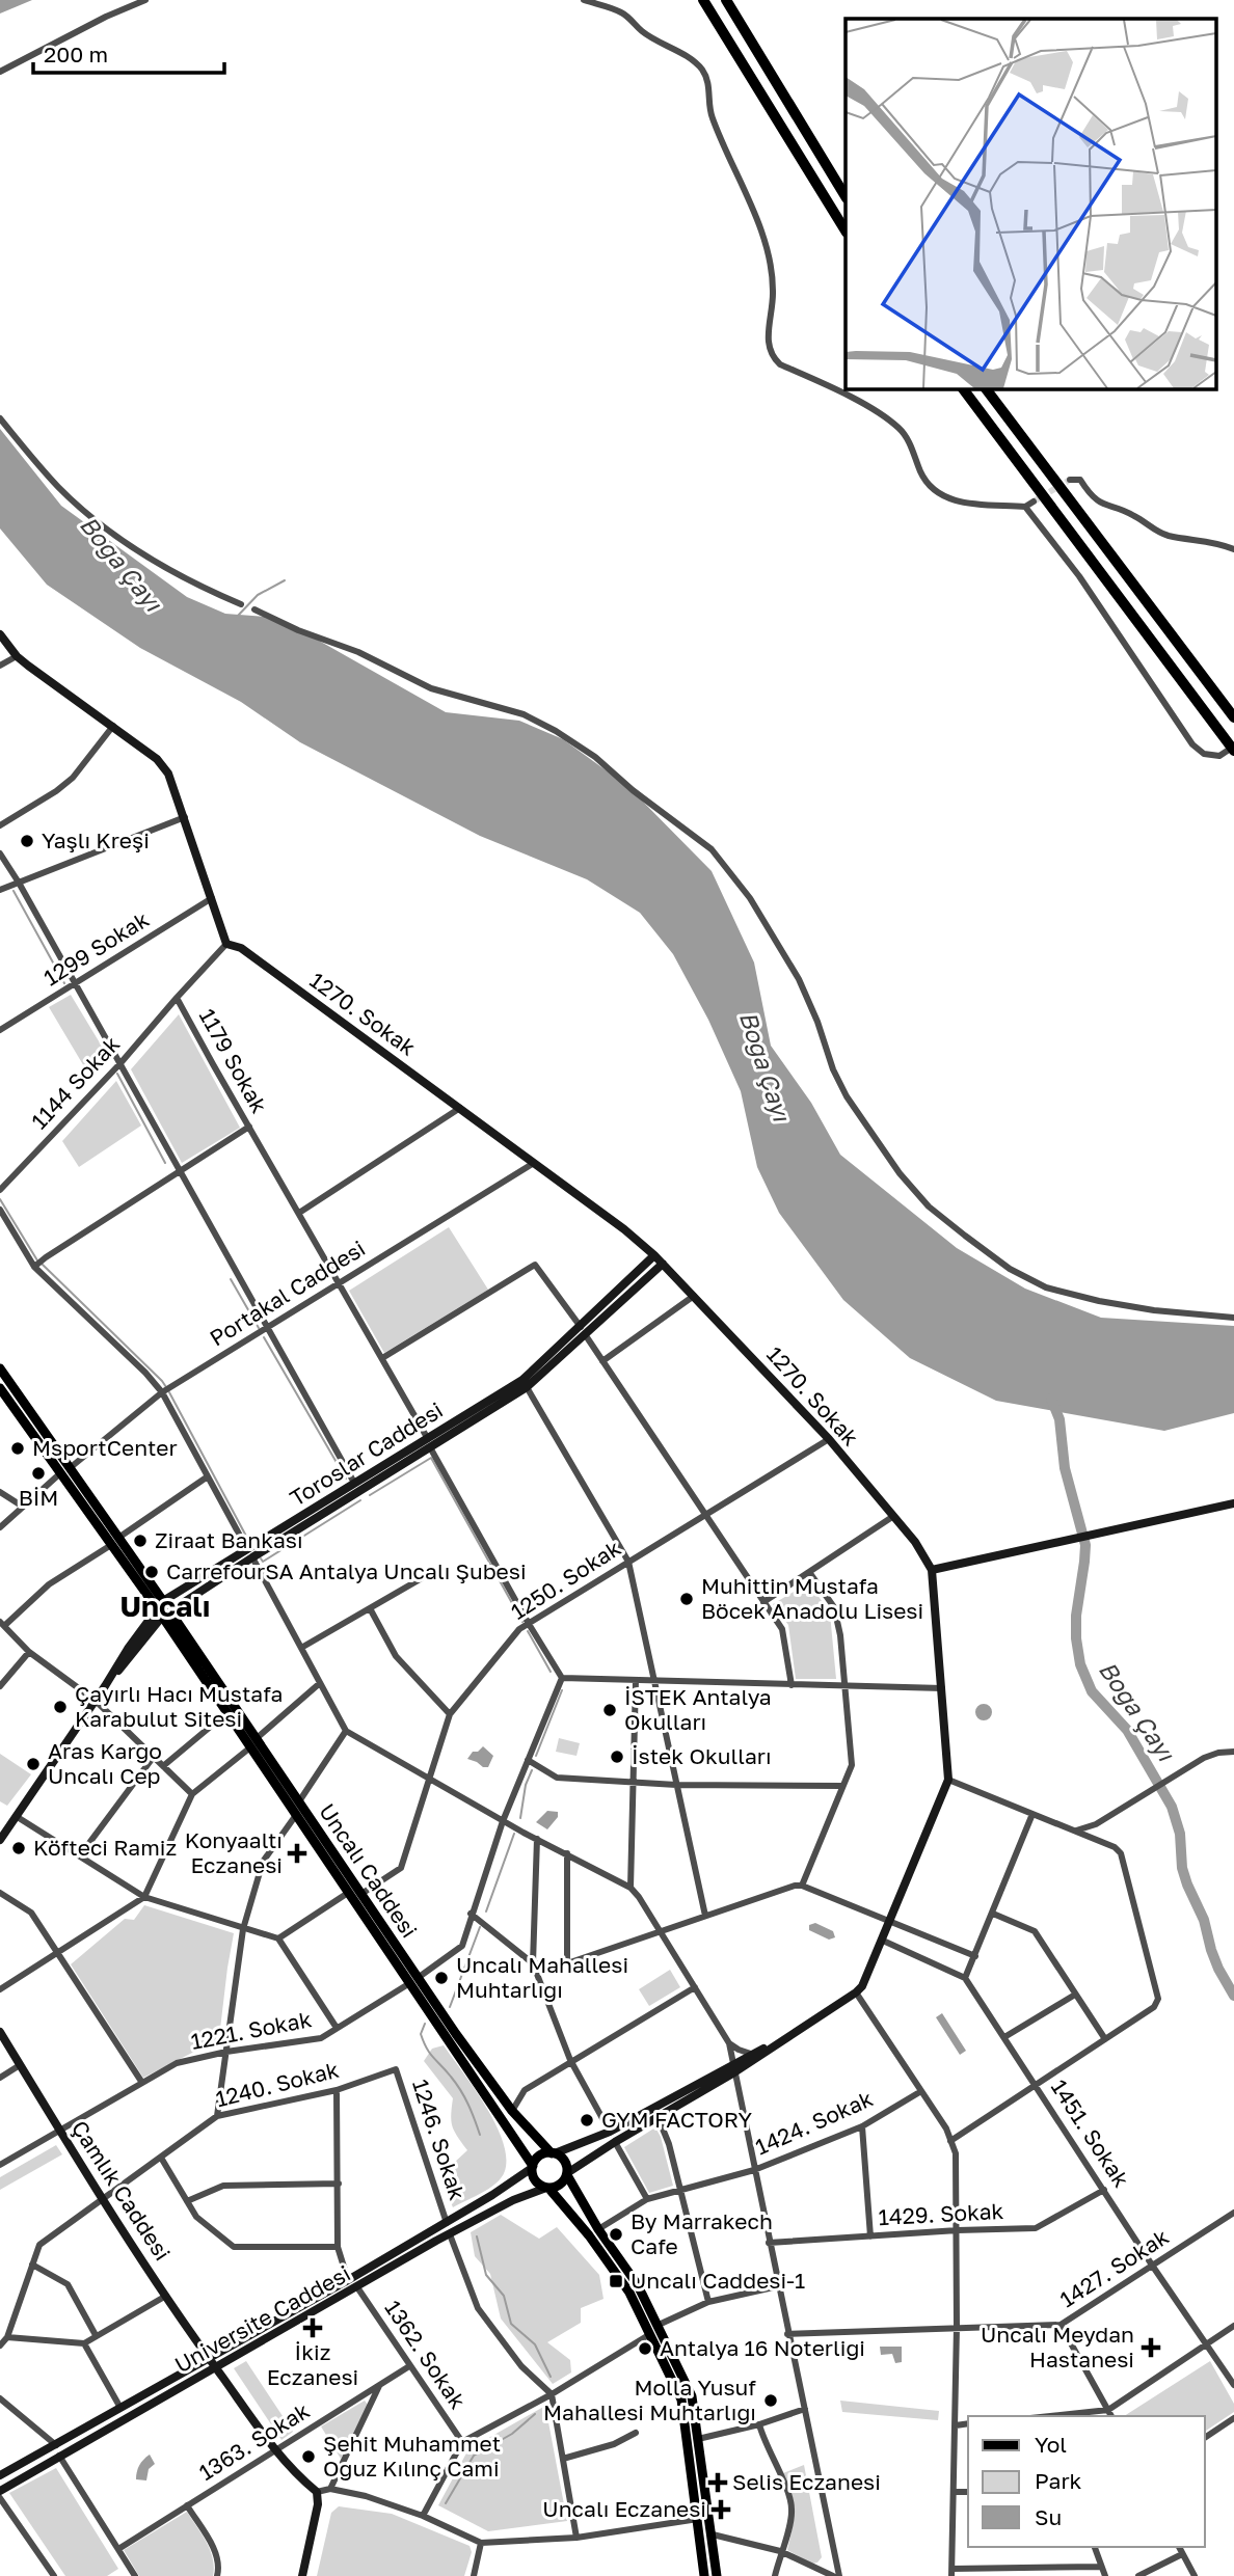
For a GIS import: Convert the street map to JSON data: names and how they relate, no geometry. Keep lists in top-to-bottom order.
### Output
{
  "streets": {
    "main road": ["Uncalı Caddesi"],
    "street": [
      "1299 Sokak",
      "1270. Sokak",
      "1179 Sokak",
      "1144 Sokak",
      "Portakal Caddesi",
      "Toroslar Caddesi",
      "1250. Sokak",
      "1221. Sokak",
      "1240. Sokak",
      "1424. Sokak",
      "1451. Sokak",
      "1246. Sokak",
      "Çamlık Caddesi",
      "1429. Sokak",
      "1427. Sokak",
      "Universite Caddesi",
      "1362. Sokak",
      "1363. Sokak"
    ]
  },
  "crossings": [
    ["1270. Sokak", "1179 Sokak"],
    ["1270. Sokak", "Portakal Caddesi"],
    ["1270. Sokak", "Toroslar Caddesi"],
    ["1270. Sokak", "1250. Sokak"],
    ["1270. Sokak", "Uncalı Caddesi"],
    ["1270. Sokak", "Universite Caddesi"],
    ["1179 Sokak", "1144 Sokak"],
    ["1179 Sokak", "Portakal Caddesi"],
    ["1179 Sokak", "Toroslar Caddesi"],
    ["1179 Sokak", "1250. Sokak"],
    ["Toroslar Caddesi", "Uncalı Caddesi"],
    ["1250. Sokak", "Uncalı Caddesi"],
    ["Uncalı Caddesi", "1221. Sokak"],
    ["Uncalı Caddesi", "Universite Caddesi"],
    ["1221. Sokak", "Çamlık Caddesi"],
    ["1240. Sokak", "1246. Sokak"],
    ["1240. Sokak", "Çamlık Caddesi"],
    ["1451. Sokak", "1429. Sokak"],
    ["1451. Sokak", "1427. Sokak"],
    ["1246. Sokak", "Universite Caddesi"],
    ["Çamlık Caddesi", "Universite Caddesi"],
    ["Çamlık Caddesi", "1363. Sokak"],
    ["Universite Caddesi", "1362. Sokak"],
    ["1362. Sokak", "1363. Sokak"]
  ],
  "districts": ["Uncalı"],
  "water": ["Boğa Çayı"],
  "places": {
    "other": [
      "Yaşlı Kreşi",
      "MsportCenter",
      "BİM",
      "Ziraat Bankası",
      "CarrefourSA Antalya Uncalı Şubesi",
      "Muhittin Mustafa Böcek Anadolu Lisesi",
      "Çayırlı Hacı Mustafa Karabulut Sitesi",
      "İSTEK Antalya Okulları",
      "İstek Okulları",
      "Aras Kargo Uncalı Cep",
      "Köfteci Ramiz",
      "Uncalı Mahallesi Muhtarlığı",
      "GYM FACTORY",
      "By Marrakech Cafe",
      "Antalya 16 Noterliği",
      "Molla Yusuf Mahallesi Muhtarlığı",
      "Şehit Muhammet Oğuz Kılınç Cami"
    ],
    "health": [
      "Konyaaltı Eczanesi",
      "İkiz Eczanesi",
      "Uncalı Meydan Hastanesi",
      "Selis Eczanesi",
      "Uncalı Eczanesi"
    ],
    "transit": ["Uncalı Caddesi-1"]
  },
  "legend": ["Yol", "Park", "Su"],
  "scale_bar": "200 m"
}
